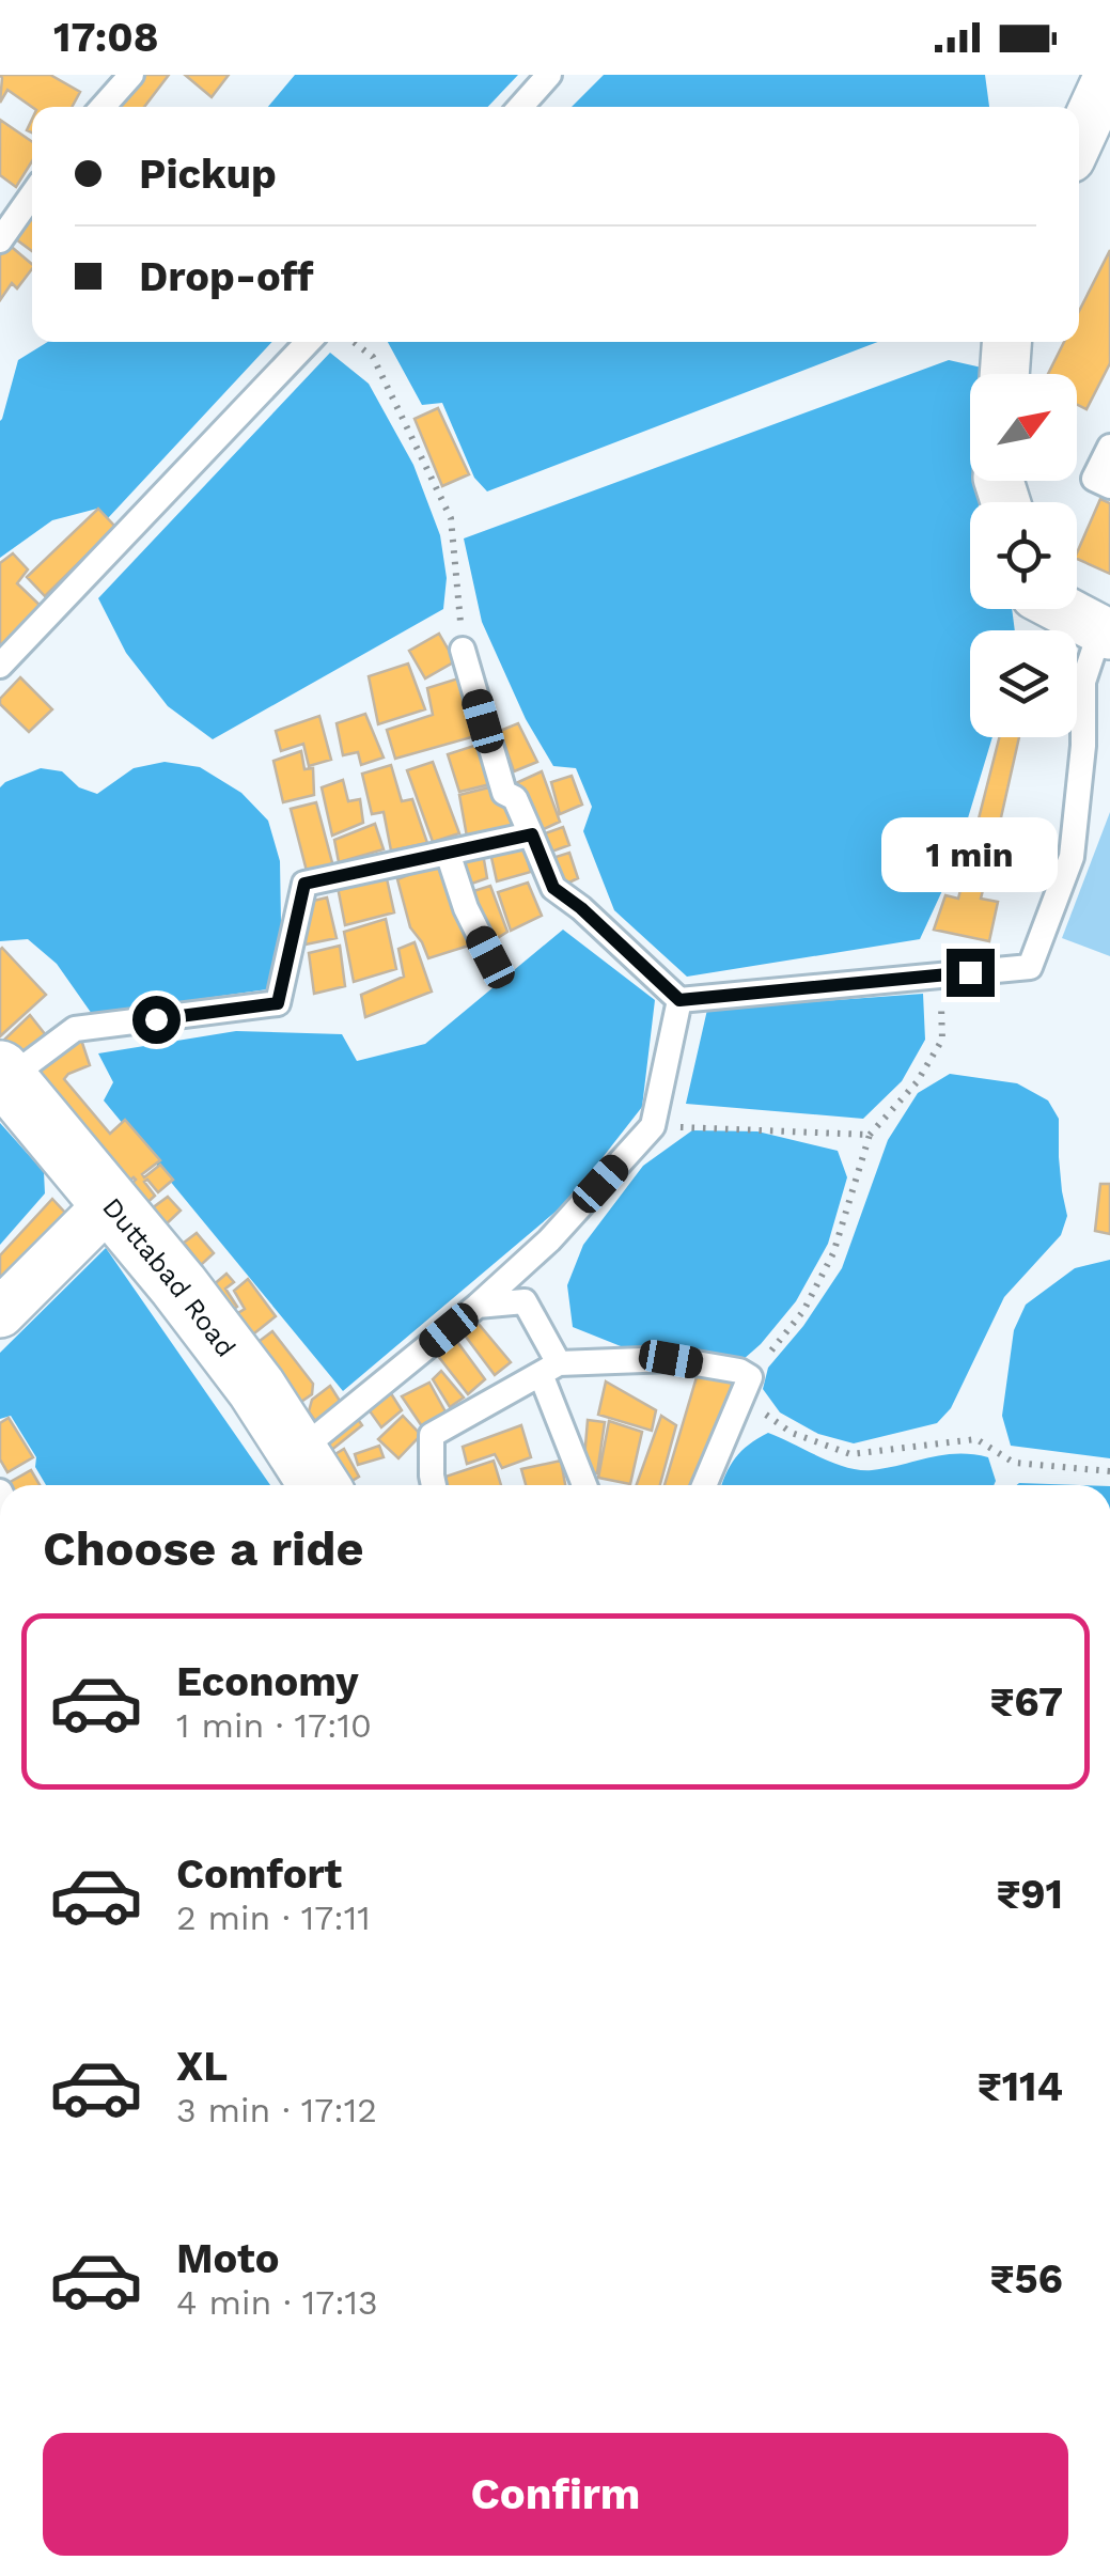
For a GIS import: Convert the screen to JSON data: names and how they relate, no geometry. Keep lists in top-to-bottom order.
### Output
{
  "streets": {
    "main road": ["Duttabad Road"]
  },
  "north": "top right",
  "page": {
    "status": "17:08",
    "banner": ["Pickup", "Drop-off"],
    "bubble": "1 min",
    "heading": "Choose a ride",
    "list": [
      {
        "name": "Economy",
        "note": "1 min · 17:10",
        "value": "₹67"
      },
      {
        "name": "Comfort",
        "note": "2 min · 17:11",
        "value": "₹91"
      },
      {
        "name": "XL",
        "note": "3 min · 17:12",
        "value": "₹114"
      },
      {
        "name": "Moto",
        "note": "4 min · 17:13",
        "value": "₹56"
      }
    ],
    "buttons": "Confirm"
  }
}
